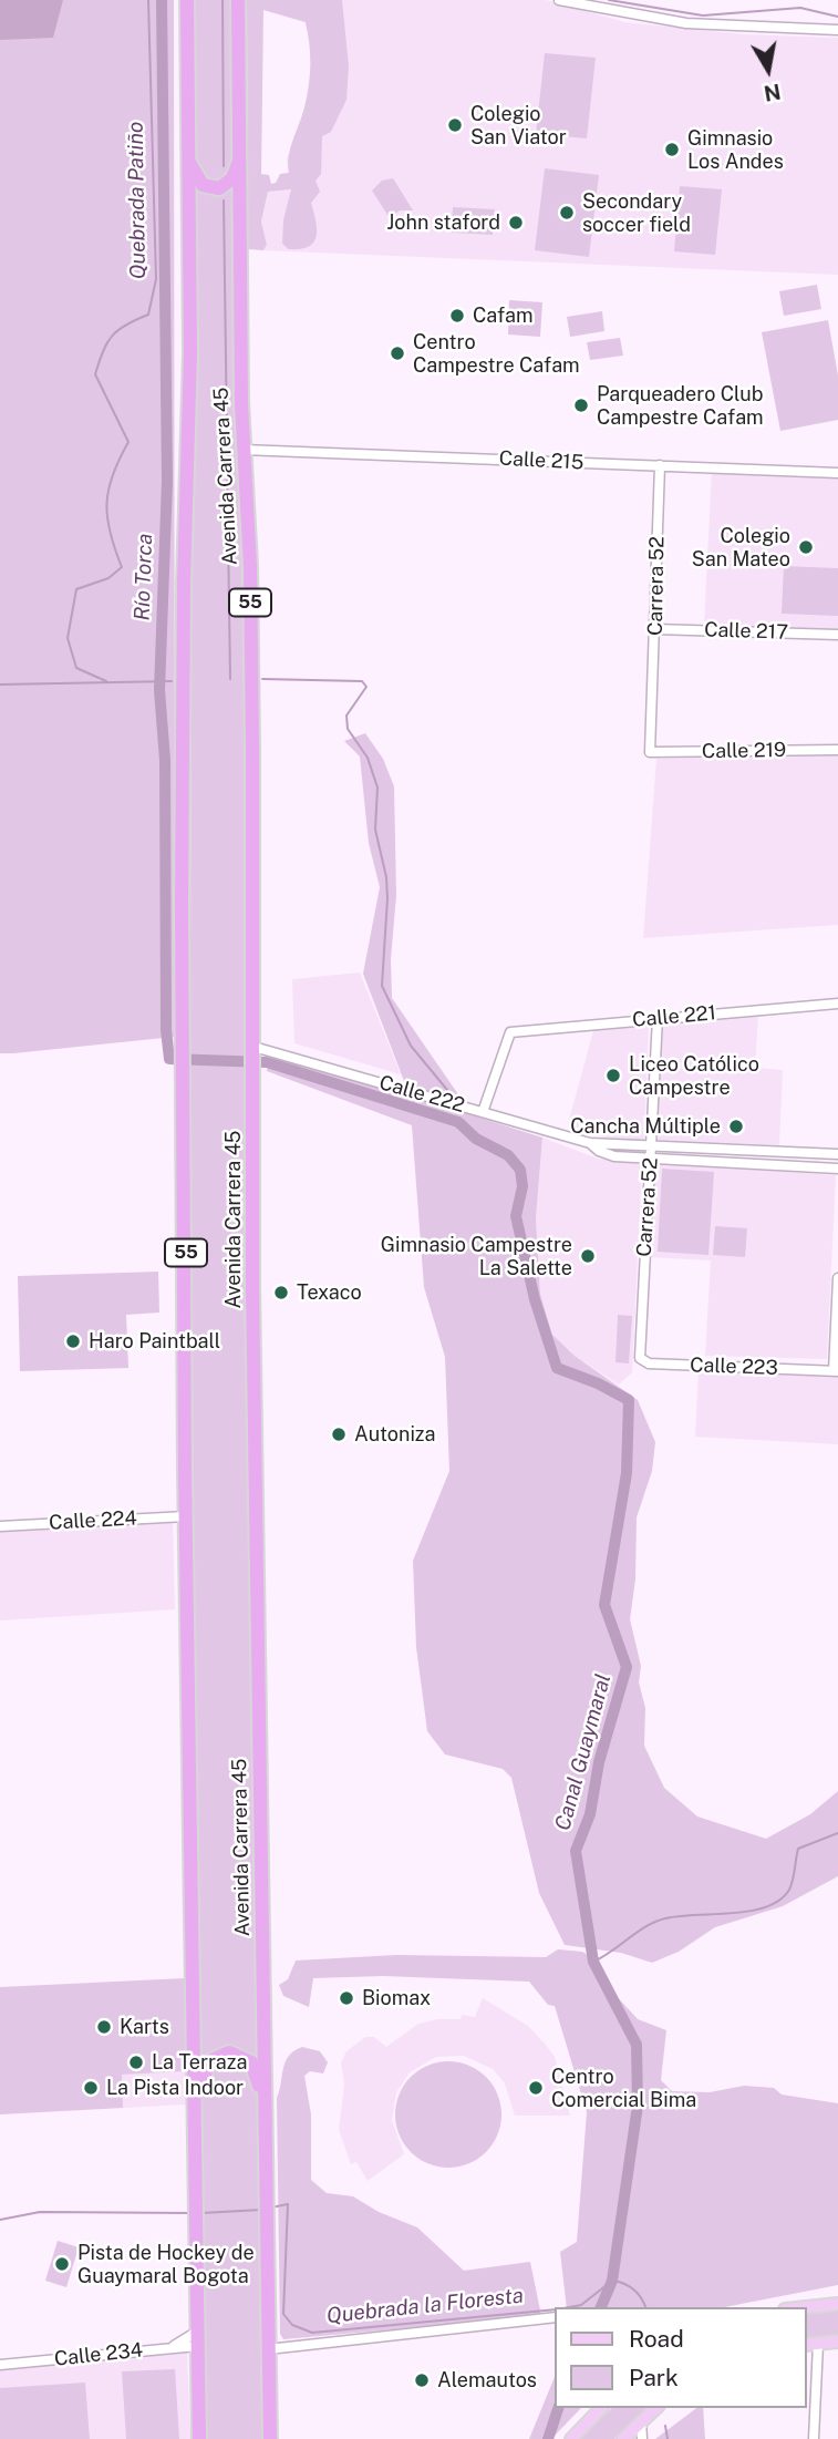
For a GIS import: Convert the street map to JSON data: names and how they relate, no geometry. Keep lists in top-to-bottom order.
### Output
{
  "streets": {
    "highway": ["Avenida Carrera 45", "55"],
    "street": [
      "Calle 215",
      "Carrera 52",
      "Calle 217",
      "Calle 219",
      "Calle 221",
      "Calle 222",
      "Calle 223",
      "Calle 224",
      "Calle 234"
    ]
  },
  "crossings": [
    ["Calle 215", "Avenida Carrera 45"],
    ["Calle 215", "Carrera 52"],
    ["Avenida Carrera 45", "Calle 222"],
    ["Avenida Carrera 45", "Calle 224"],
    ["Avenida Carrera 45", "Calle 234"],
    ["Carrera 52", "Calle 217"],
    ["Carrera 52", "Calle 219"],
    ["Carrera 52", "Calle 221"],
    ["Carrera 52", "Calle 222"],
    ["Carrera 52", "Calle 223"],
    ["Calle 221", "Calle 222"]
  ],
  "water": [
    "Quebrada Patiño",
    "Río Torca",
    "Canal Guaymaral",
    "Quebrada la Floresta"
  ],
  "places": [
    "Colegio San Viator",
    "Gimnasio Los Andes",
    "Secondary soccer field",
    "John staford",
    "Cafam",
    "Centro Campestre Cafam",
    "Parqueadero Club Campestre Cafam",
    "Colegio San Mateo",
    "Liceo Católico Campestre",
    "Cancha Múltiple",
    "Gimnasio Campestre La Salette",
    "Texaco",
    "Haro Paintball",
    "Autoniza",
    "Biomax",
    "Karts",
    "La Terraza",
    "La Pista Indoor",
    "Centro Comercial Bima",
    "Pista de Hockey de Guaymaral Bogota",
    "Alemautos"
  ],
  "legend": ["Road", "Park"],
  "north": "bottom"
}
